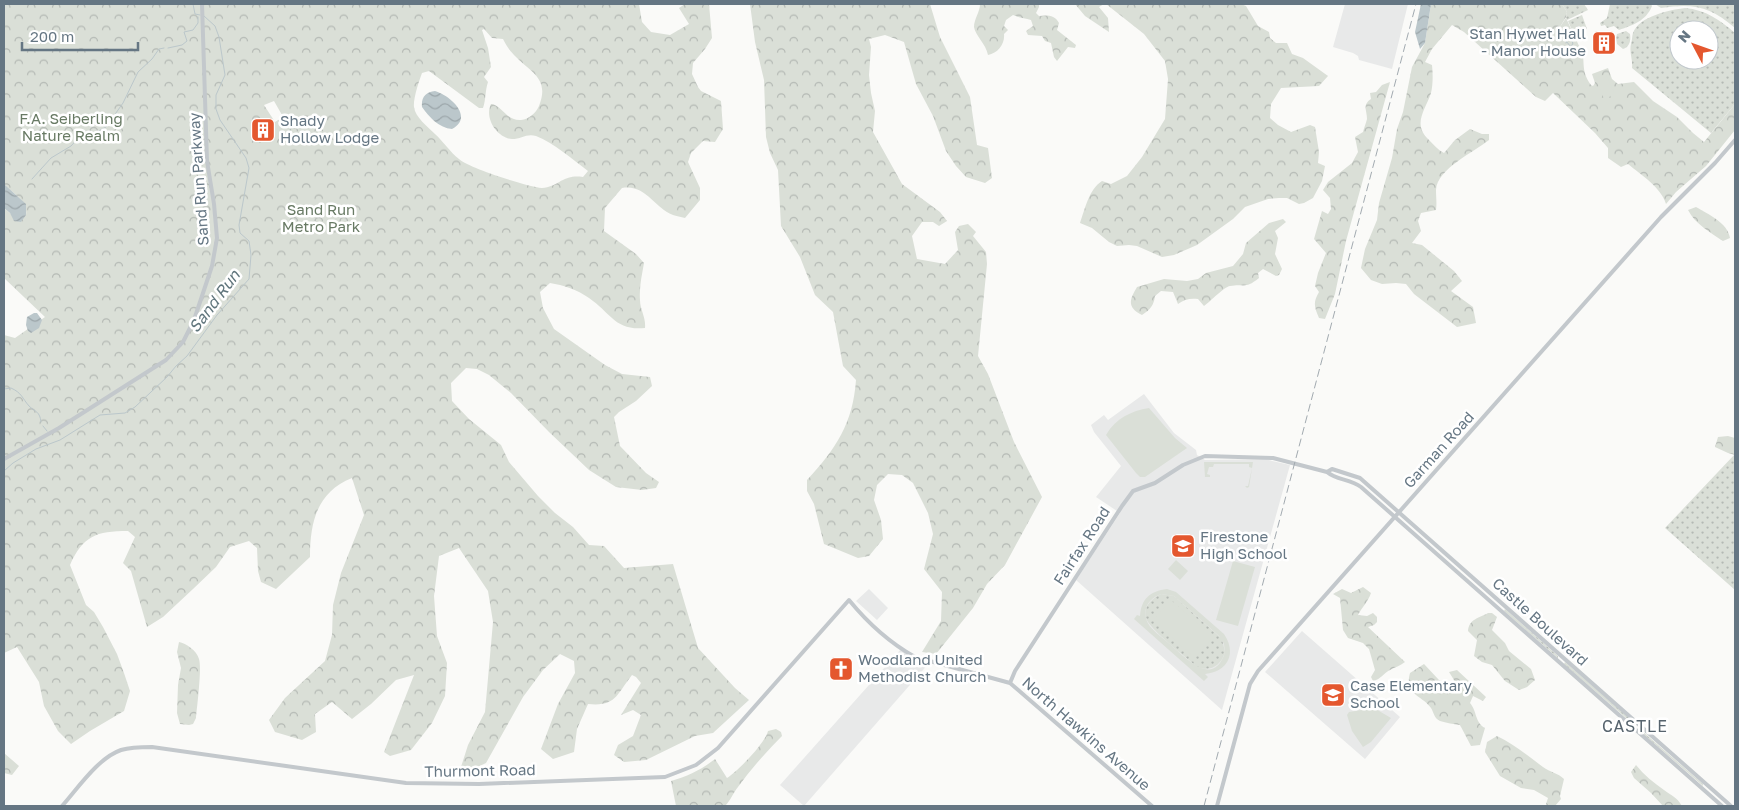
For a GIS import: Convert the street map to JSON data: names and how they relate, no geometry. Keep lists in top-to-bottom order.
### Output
{
  "streets": {
    "street": [
      "Sand Run Parkway",
      "Garman Road",
      "Fairfax Road",
      "Castle Boulevard",
      "North Hawkins Avenue",
      "Thurmont Road"
    ]
  },
  "crossings": [
    ["Garman Road", "Castle Boulevard"],
    ["Fairfax Road", "Castle Boulevard"],
    ["Fairfax Road", "North Hawkins Avenue"],
    ["North Hawkins Avenue", "Thurmont Road"]
  ],
  "districts": ["CASTLE"],
  "water": ["Sand Run"],
  "parks": ["F.A. Seiberling Nature Realm", "Sand Run Metro Park"],
  "places": {
    "building": ["Stan Hywet Hall - Manor House", "Shady Hollow Lodge"],
    "school or university": ["Firestone High School", "Case Elementary School"],
    "church": ["Woodland United Methodist Church"]
  },
  "scale_bar": "200 m",
  "north": "top left"
}
